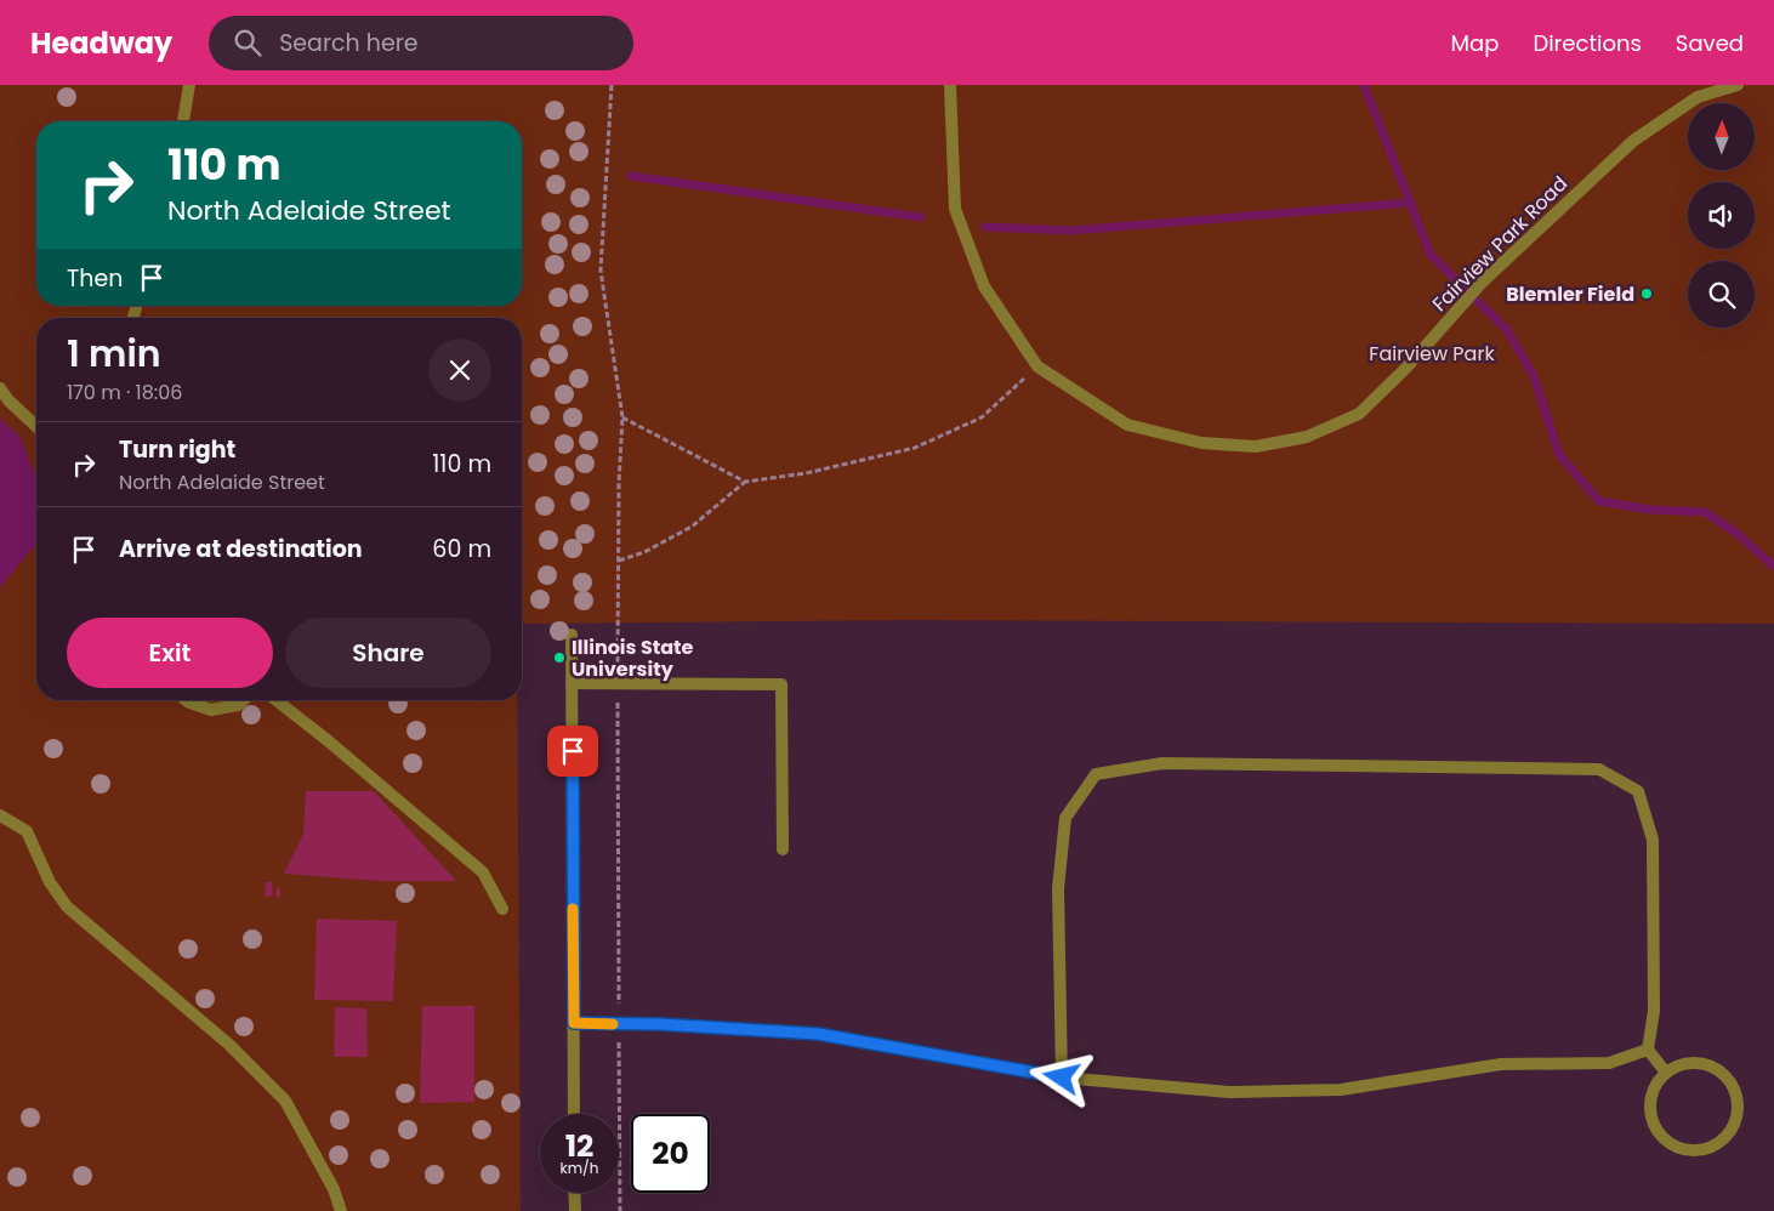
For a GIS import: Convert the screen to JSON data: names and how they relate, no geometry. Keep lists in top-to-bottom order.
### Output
{
  "streets": {
    "street": ["Fairview Park Road"]
  },
  "parks": ["Fairview Park"],
  "places": ["Blemler Field", "Illinois State University"],
  "north": "top",
  "page": {
    "header": "Headway",
    "search": "Search here",
    "nav": ["Map", "Directions", "Saved"],
    "turn": ["110 m", "North Adelaide Street"],
    "then": "Then",
    "heading": ["1 min", "170 m · 18:06"],
    "list": [
      {
        "name": "Turn right",
        "note": "North Adelaide Street",
        "value": "110 m"
      },
      {
        "name": "Arrive at destination",
        "value": "60 m"
      }
    ],
    "buttons": ["Exit", "Share"],
    "speed": "12 km/h",
    "limit": "20"
  }
}
